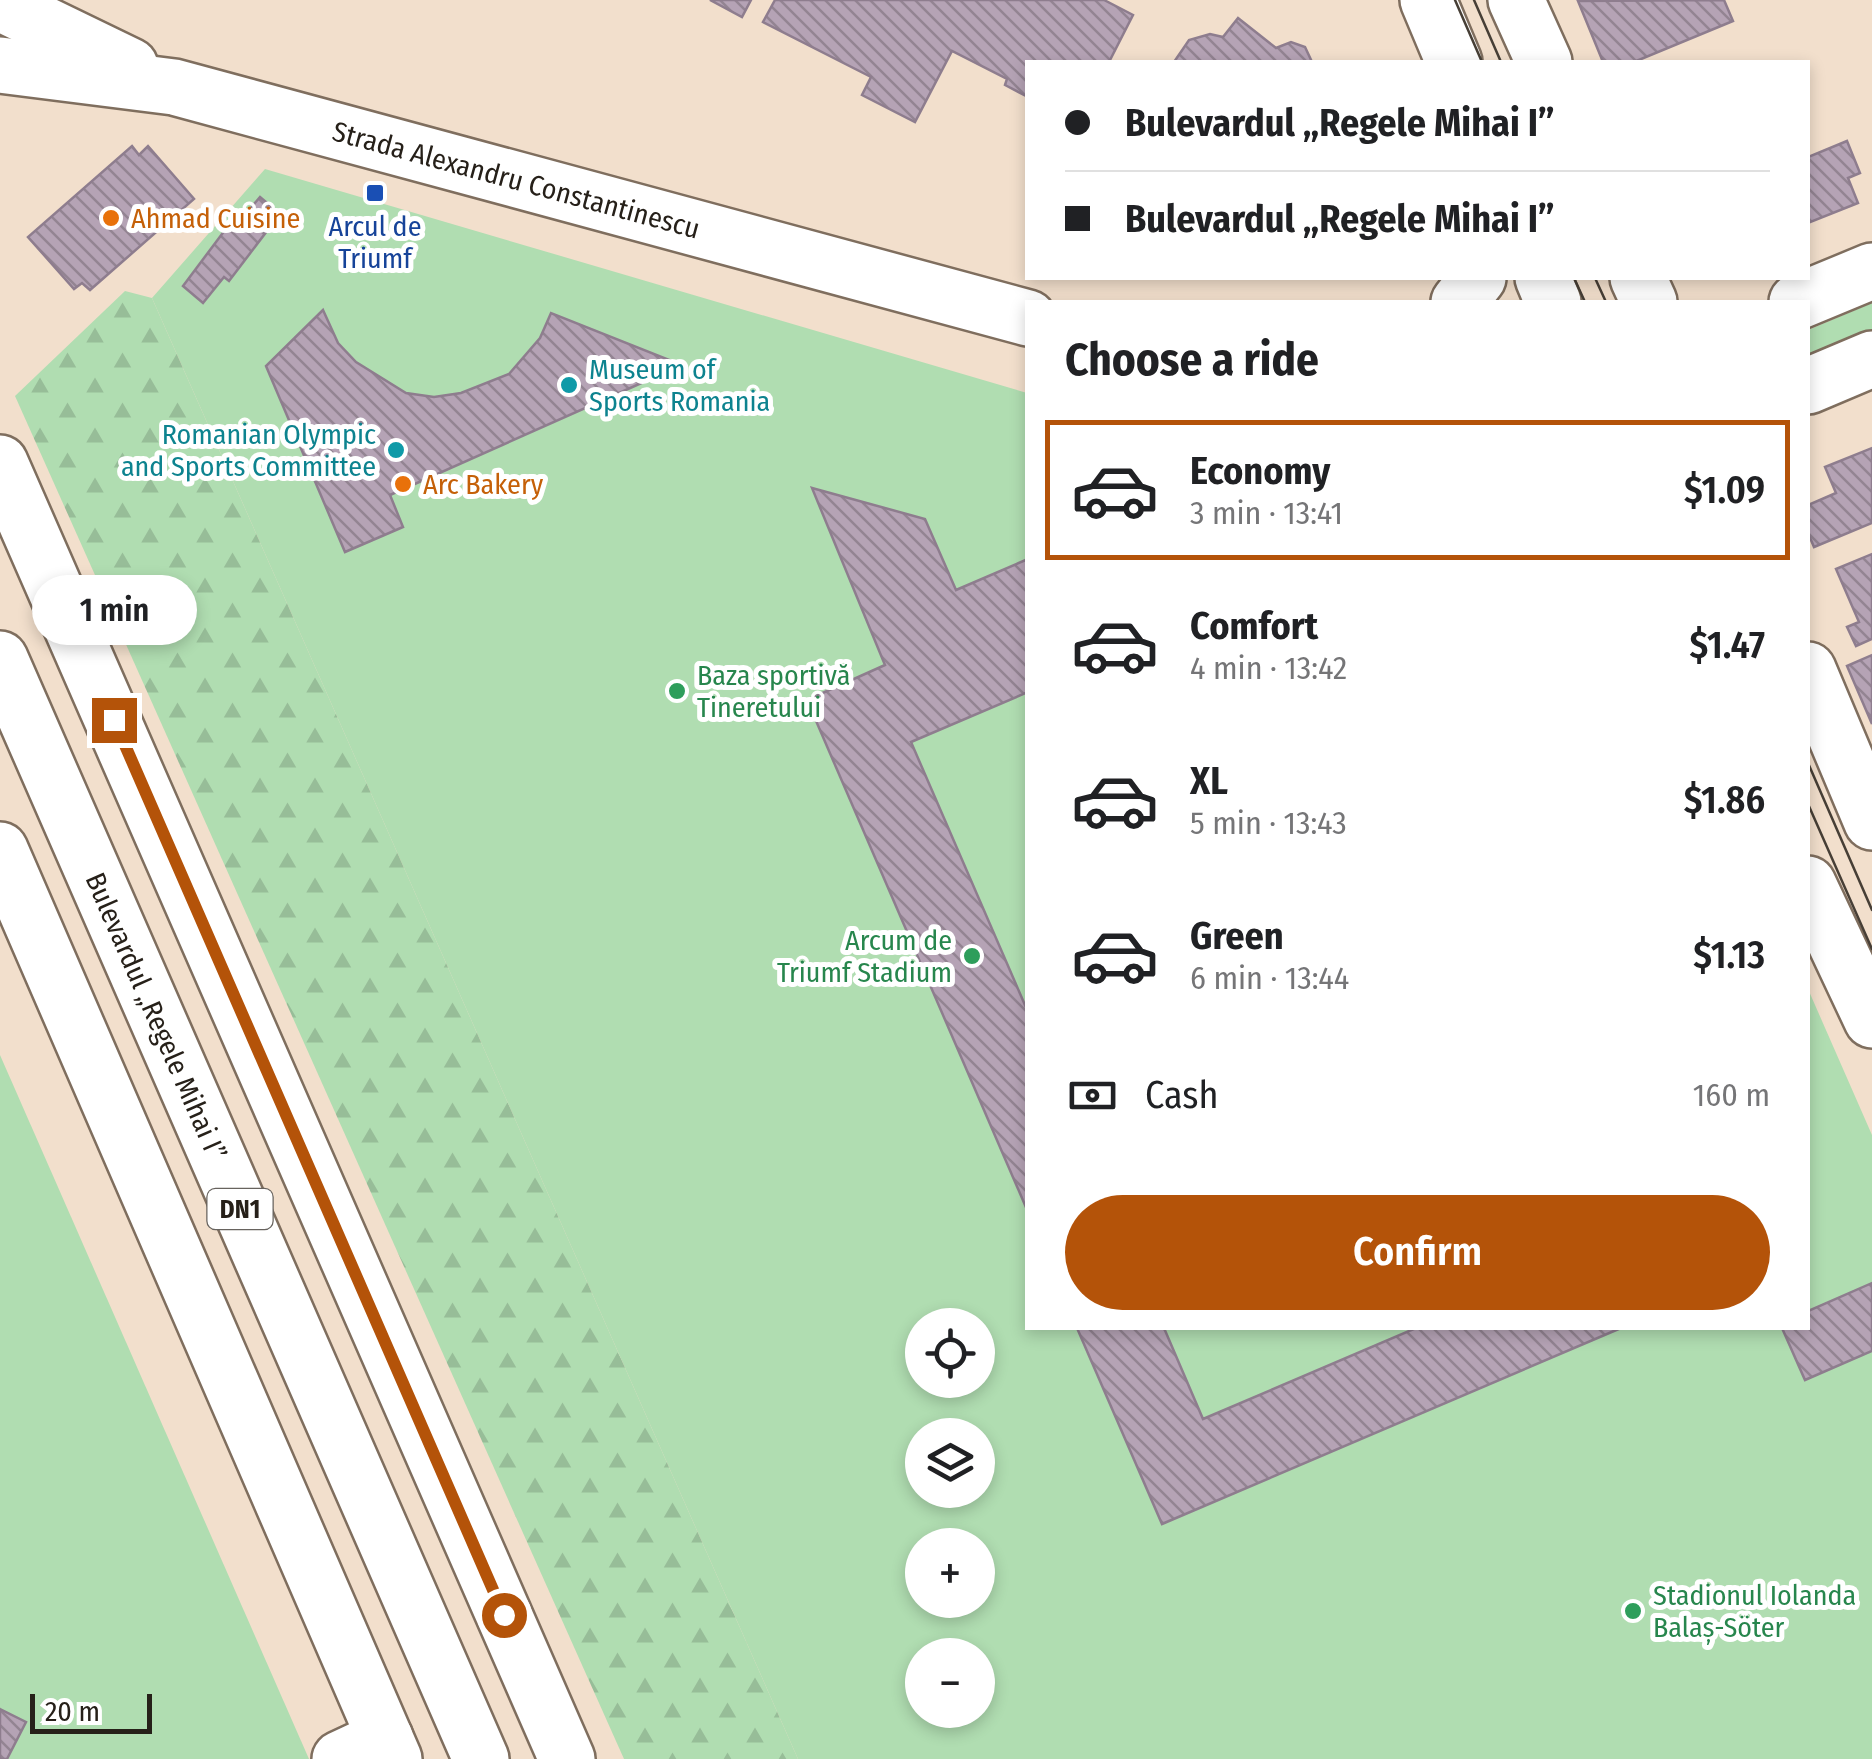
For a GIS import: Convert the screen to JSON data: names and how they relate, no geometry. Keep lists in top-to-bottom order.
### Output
{
  "streets": {
    "main road": ["Strada Alexandru Constantinescu", "Bulevardul „Regele Mihai I”", "DN1"]
  },
  "places": {
    "transit": ["Arcul de Triumf"],
    "other": [
      "Ahmad Cuisine",
      "Museum of Sports Romania",
      "Romanian Olympic and Sports Committee",
      "Arc Bakery",
      "Baza sportivă Tineretului",
      "Arcum de Triumf Stadium",
      "Stadionul Iolanda Balaș-Söter"
    ]
  },
  "scale_bar": "20 m",
  "page": {
    "banner": ["Bulevardul „Regele Mihai I”", "Bulevardul „Regele Mihai I”"],
    "heading": "Choose a ride",
    "list": [
      {
        "name": "Economy",
        "note": "3 min · 13:41",
        "value": "$1.09"
      },
      {
        "name": "Comfort",
        "note": "4 min · 13:42",
        "value": "$1.47"
      },
      {
        "name": "XL",
        "note": "5 min · 13:43",
        "value": "$1.86"
      },
      {
        "name": "Green",
        "note": "6 min · 13:44",
        "value": "$1.13"
      }
    ],
    "bubble": "1 min",
    "pay": ["Cash", "160 m"],
    "buttons": "Confirm",
    "map_buttons": ["+", "−"],
    "scale": "20 m"
  }
}
